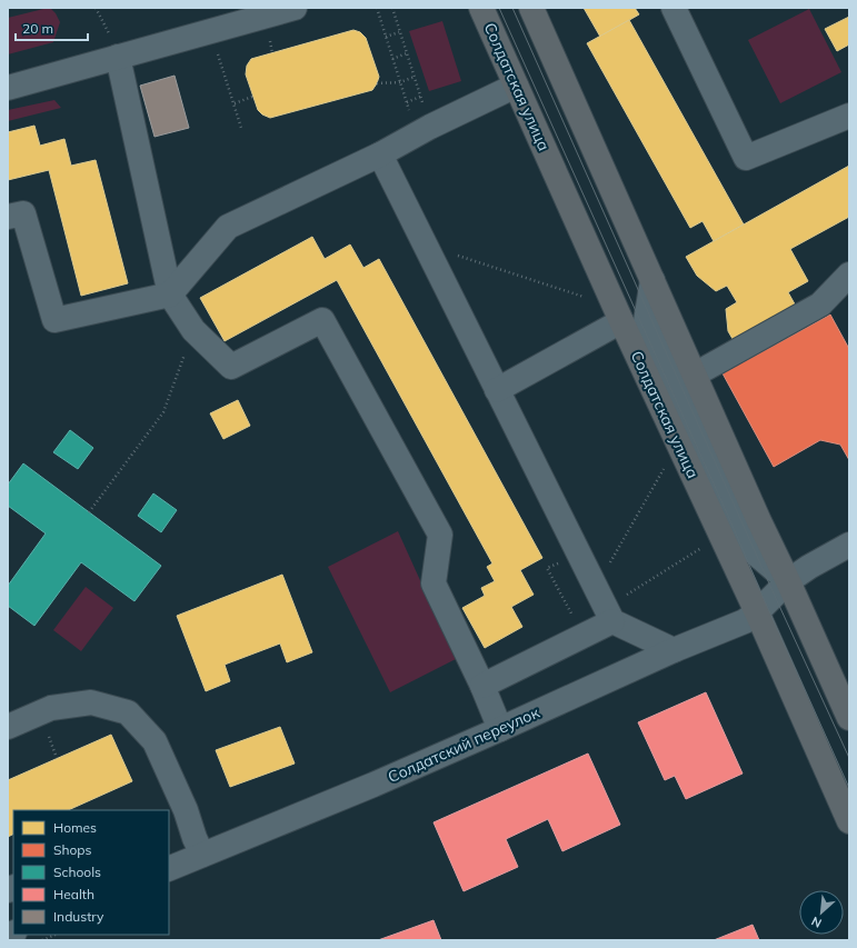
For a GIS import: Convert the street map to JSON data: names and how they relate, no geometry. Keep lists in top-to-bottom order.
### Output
{
  "streets": {
    "main road": ["Солдатская улица"],
    "street": ["Солдатский переулок"]
  },
  "crossings": [
    ["Солдатская улица", "Солдатский переулок"]
  ],
  "legend": [
    "Homes",
    "Shops",
    "Schools",
    "Health",
    "Industry"
  ],
  "scale_bar": "20 m",
  "north": "bottom left"
}
